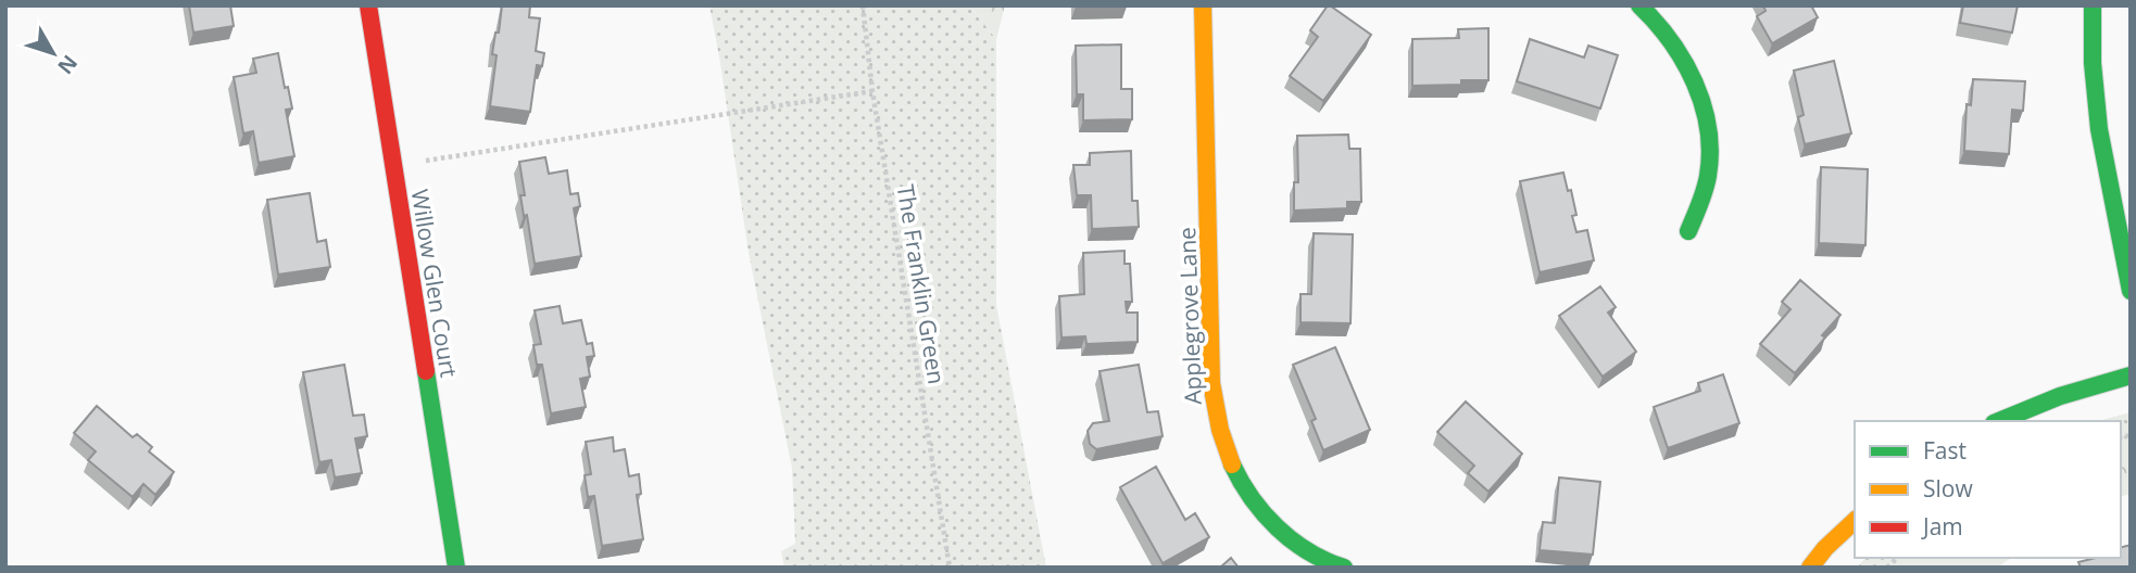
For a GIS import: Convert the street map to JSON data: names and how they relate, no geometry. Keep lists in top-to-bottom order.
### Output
{
  "streets": {
    "street": ["Willow Glen Court", "Applegrove Lane"],
    "path": ["The Franklin Green"]
  },
  "legend": ["Fast", "Slow", "Jam"],
  "north": "bottom right"
}
